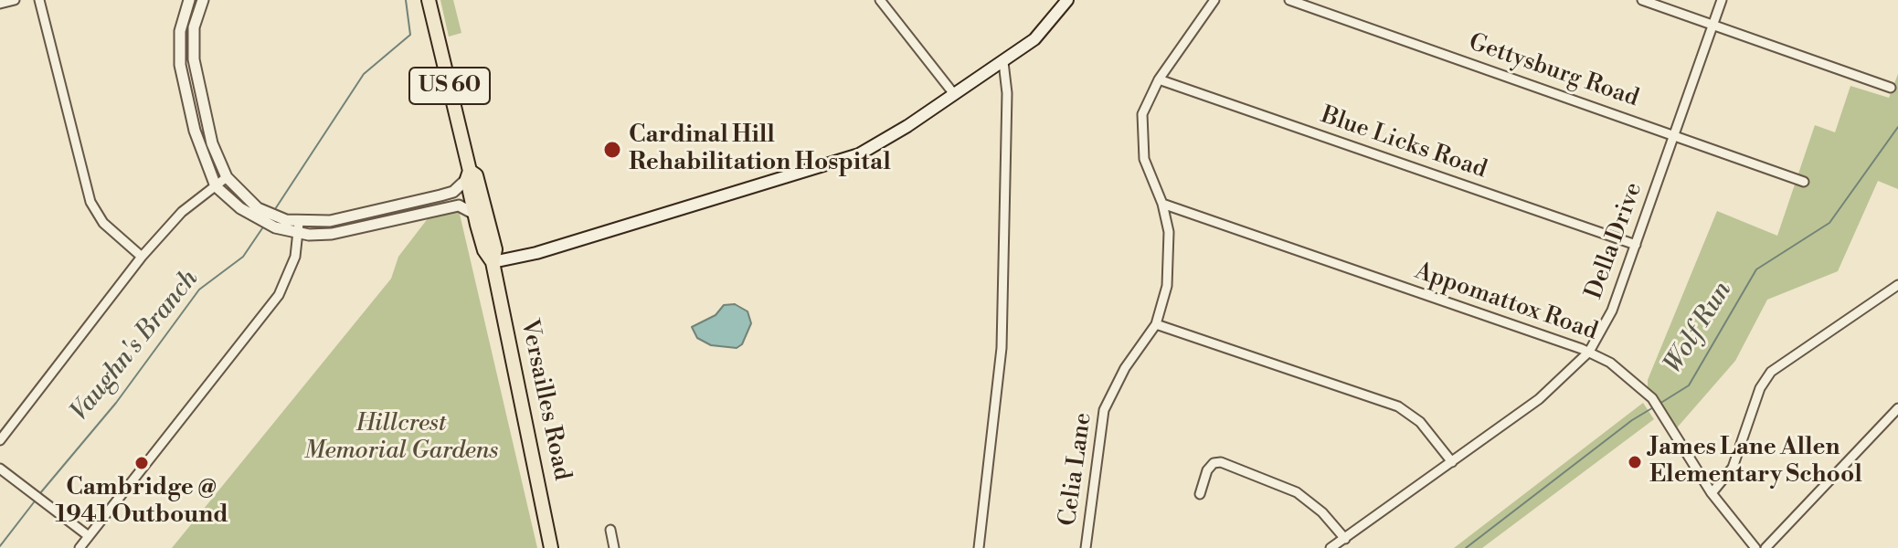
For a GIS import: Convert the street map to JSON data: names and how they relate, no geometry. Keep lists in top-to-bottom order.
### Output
{
  "streets": {
    "main road": ["US 60", "Versailles Road"],
    "street": [
      "Gettysburg Road",
      "Blue Licks Road",
      "Della Drive",
      "Appomattox Road",
      "Celia Lane"
    ]
  },
  "crossings": [
    ["Gettysburg Road", "Della Drive"],
    ["Blue Licks Road", "Della Drive"],
    ["Blue Licks Road", "Celia Lane"],
    ["Della Drive", "Appomattox Road"],
    ["Appomattox Road", "Celia Lane"]
  ],
  "water": ["Wolf Run", "Vaughn's Branch"],
  "parks": ["Hillcrest Memorial Gardens"],
  "places": ["Cardinal Hill Rehabilitation Hospital", "James Lane Allen Elementary School", "Cambridge @ 1941 Outbound"]
}
